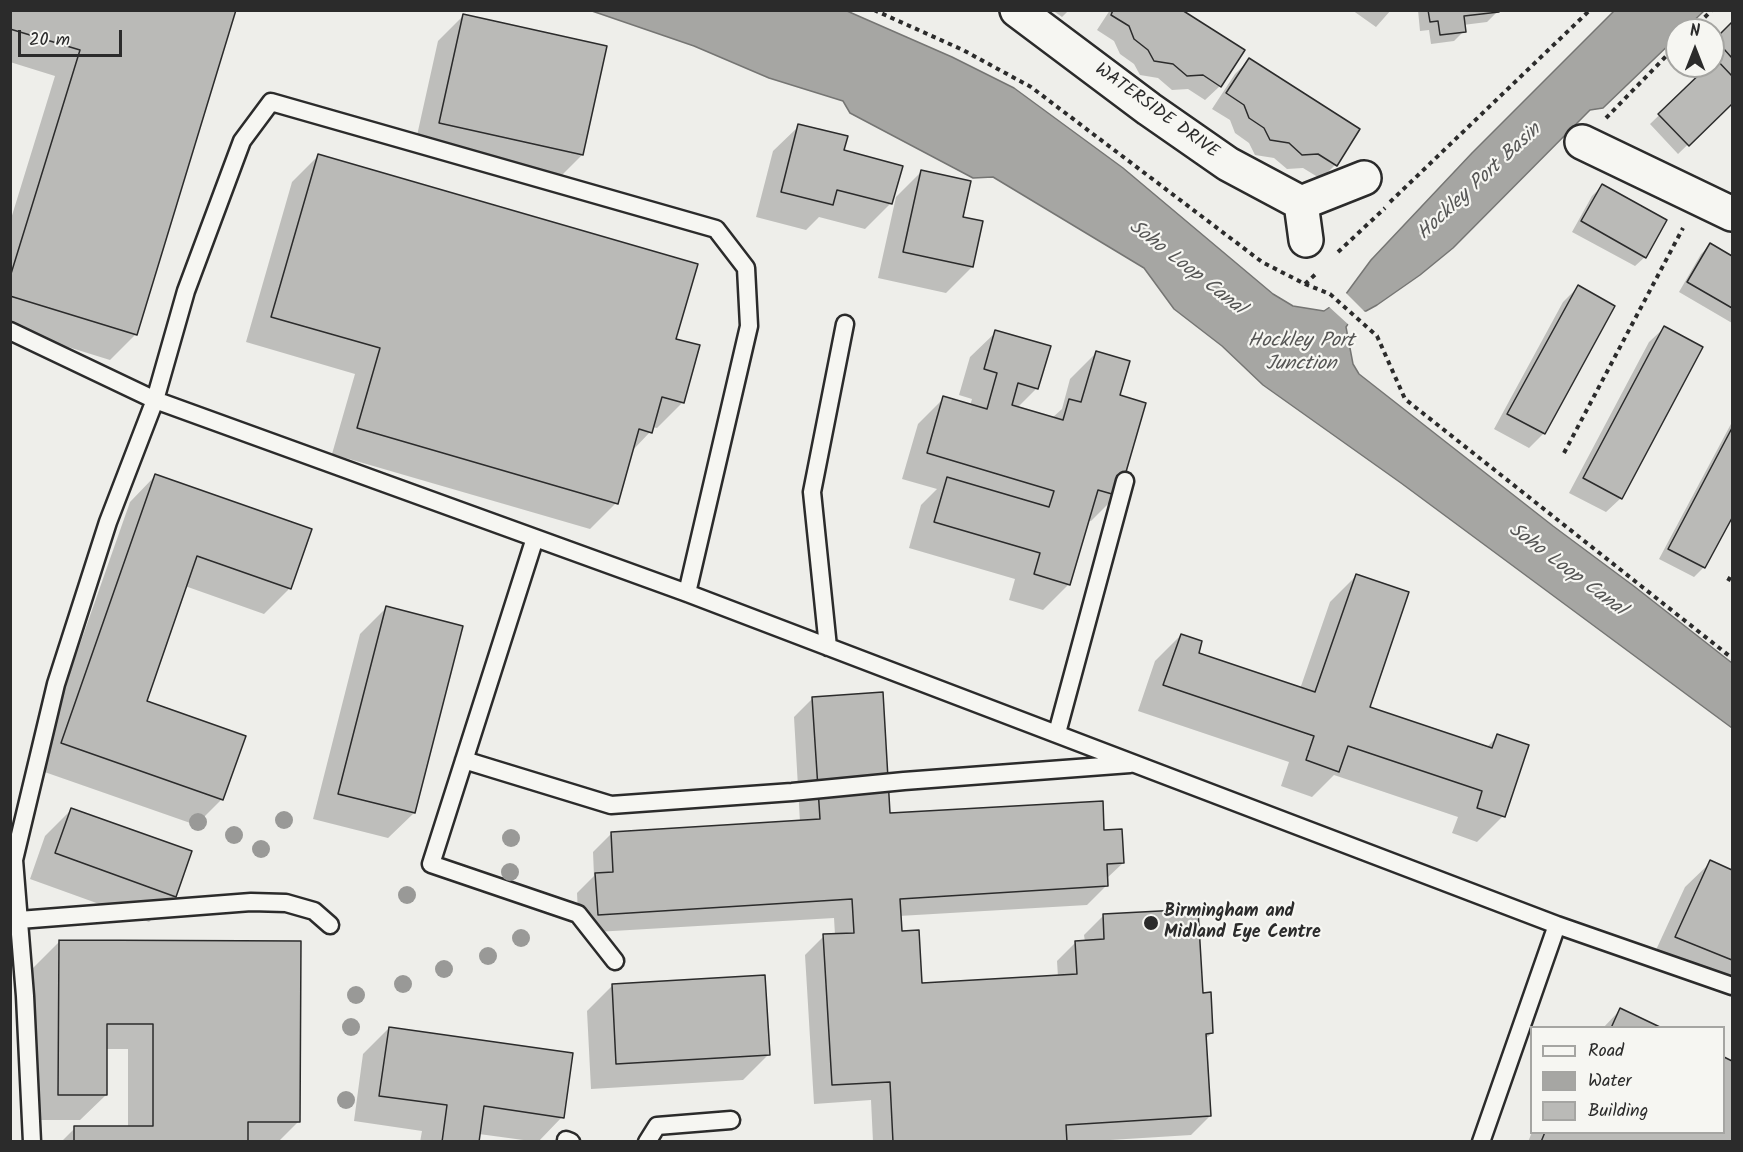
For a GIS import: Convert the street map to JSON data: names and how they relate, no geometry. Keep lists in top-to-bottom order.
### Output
{
  "streets": {
    "street": ["WATERSIDE DRIVE"]
  },
  "water": ["Hockley Port Basin", "Soho Loop Canal", "Hockley Port Junction"],
  "places": ["Birmingham and Midland Eye Centre"],
  "legend": ["Road", "Water", "Building"],
  "scale_bar": "20 m",
  "north": "top"
}
